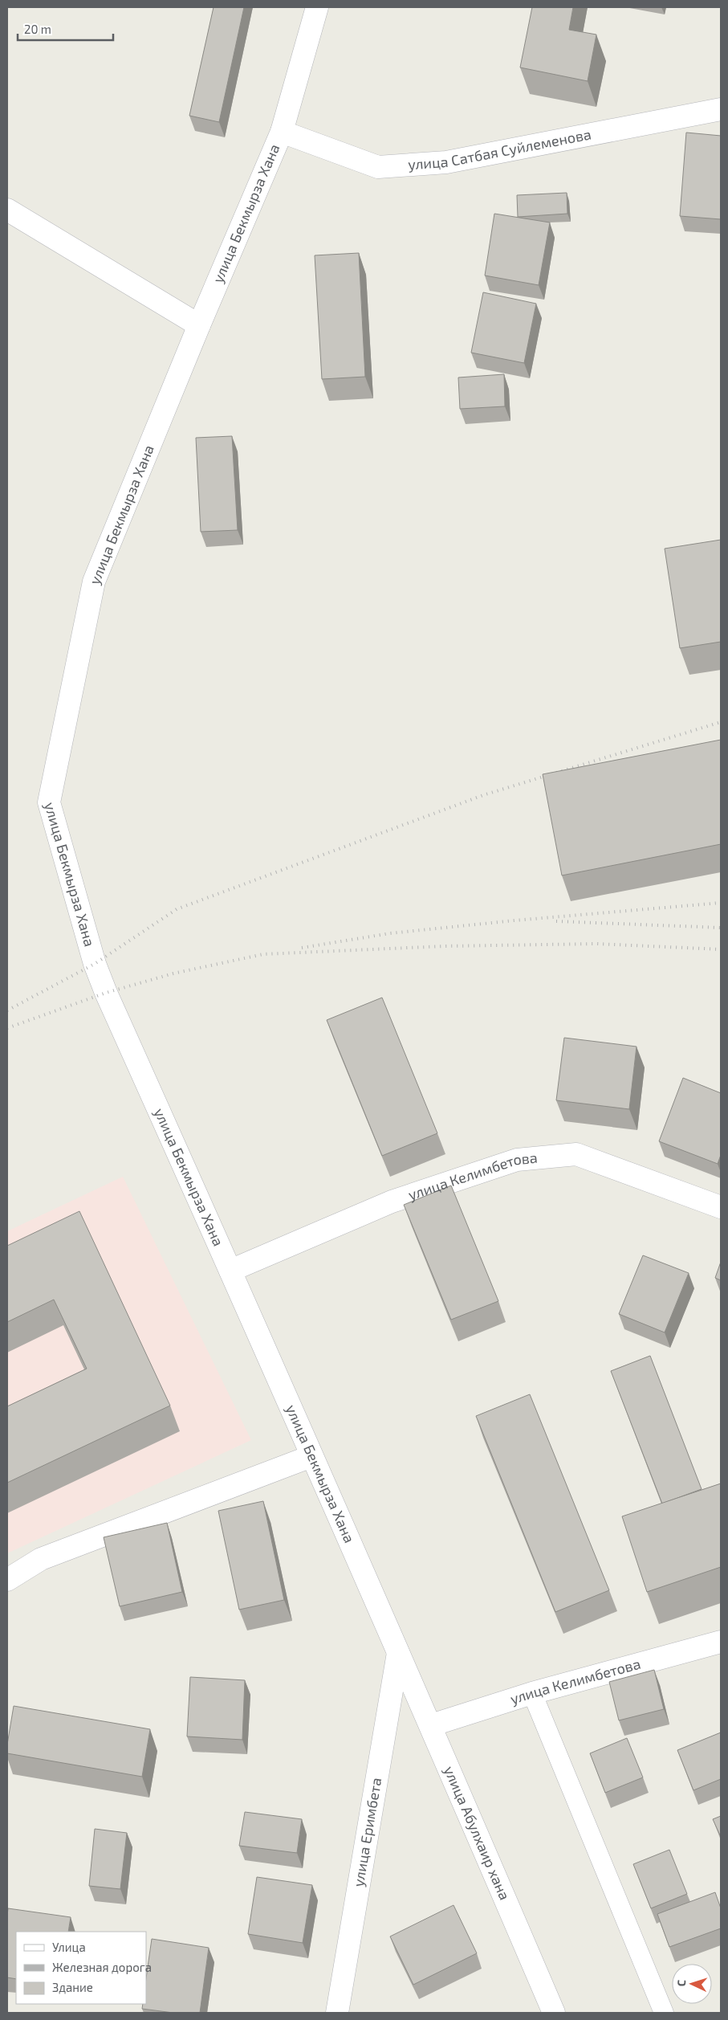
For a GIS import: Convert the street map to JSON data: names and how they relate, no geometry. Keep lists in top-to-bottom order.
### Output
{
  "streets": {
    "street": [
      "улица Сатбая Суйлеменова",
      "улица Бекмырза Хана",
      "улица Келимбетова",
      "улица Еримбета",
      "улица Абулхаир хана"
    ]
  },
  "crossings": [
    ["улица Сатбая Суйлеменова", "улица Бекмырза Хана"],
    ["улица Бекмырза Хана", "улица Келимбетова"],
    ["улица Бекмырза Хана", "улица Еримбета"],
    ["улица Бекмырза Хана", "улица Абулхаир хана"],
    ["улица Келимбетова", "улица Абулхаир хана"],
    ["улица Еримбета", "улица Абулхаир хана"]
  ],
  "legend": ["Улица", "Железная дорога", "Здание"],
  "scale_bar": "20 m",
  "north": "left"
}
